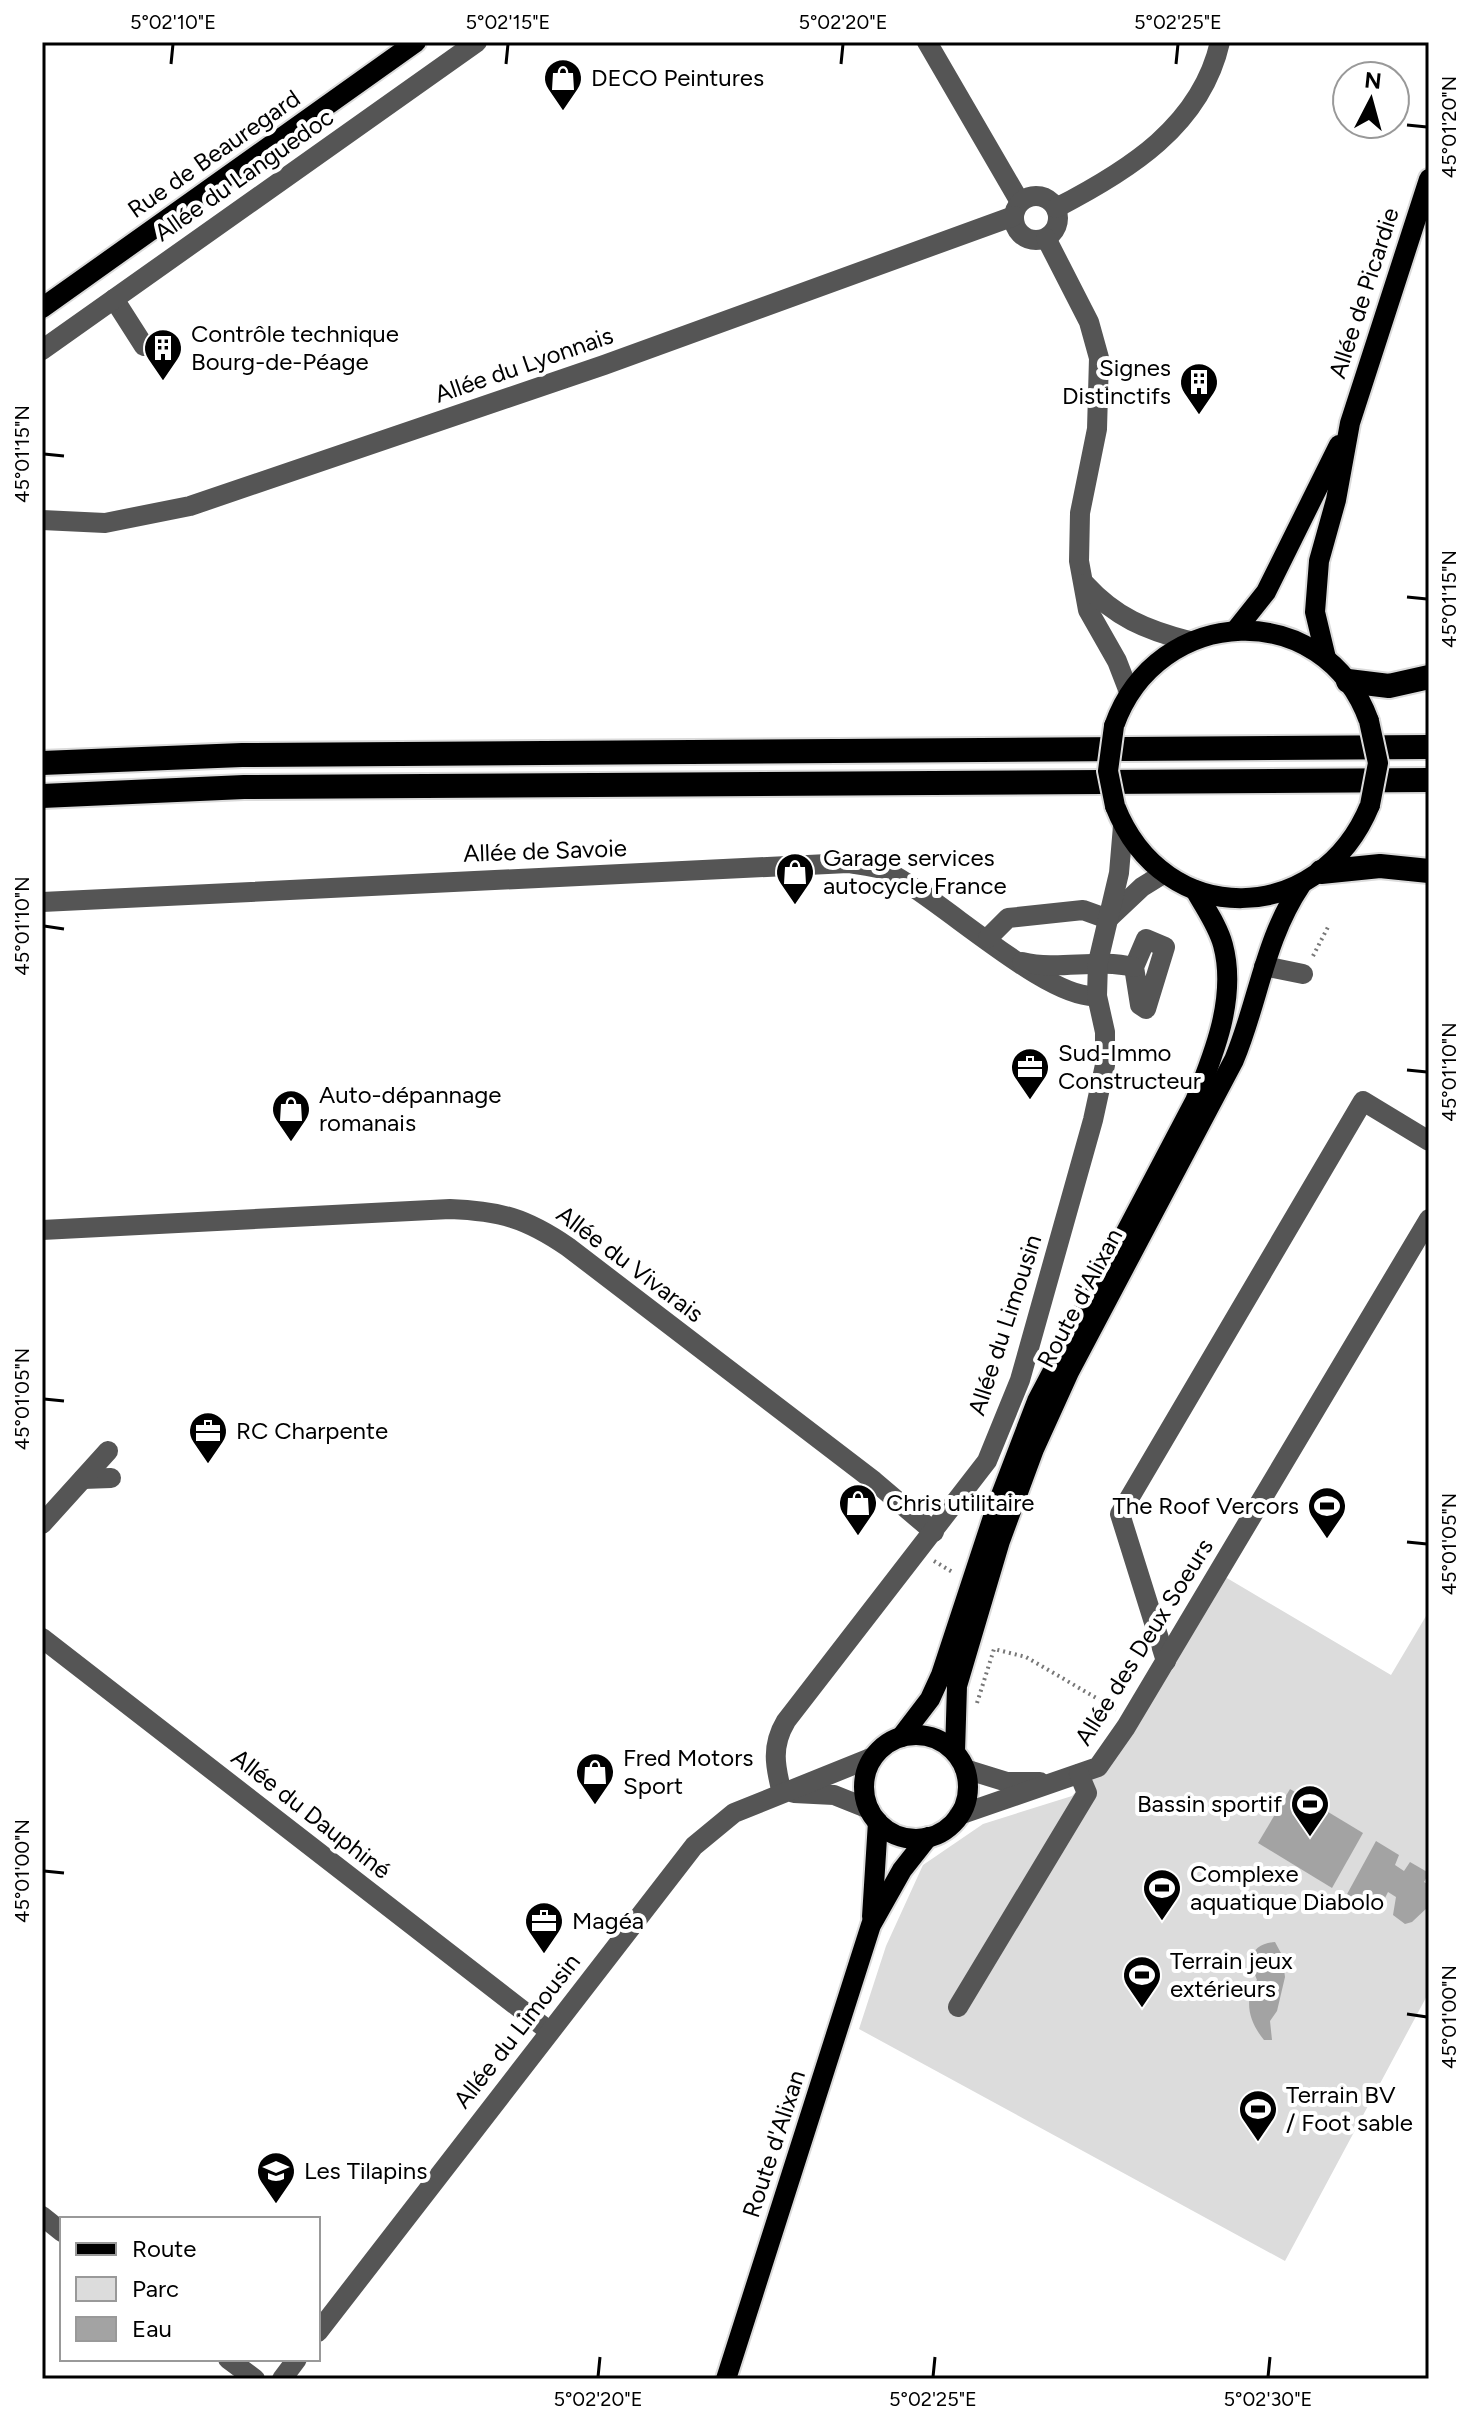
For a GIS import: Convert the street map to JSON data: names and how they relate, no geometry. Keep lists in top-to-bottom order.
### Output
{
  "streets": {
    "main road": ["Rue de Beauregard", "Allée de Picardie", "Route d'Alixan"],
    "street": [
      "Allée du Languedoc",
      "Allée du Lyonnais",
      "Allée de Savoie",
      "Allée du Vivarais",
      "Allée du Limousin",
      "Allée des Deux Soeurs",
      "Allée du Dauphiné"
    ]
  },
  "crossings": [
    ["Allée de Picardie", "Route d'Alixan"],
    ["Allée de Picardie", "Allée du Limousin"],
    ["Allée de Savoie", "Allée du Limousin"],
    ["Allée du Vivarais", "Allée du Limousin"],
    ["Route d'Alixan", "Allée du Limousin"],
    ["Route d'Alixan", "Allée des Deux Soeurs"],
    ["Allée du Limousin", "Allée des Deux Soeurs"],
    ["Allée du Limousin", "Allée du Dauphiné"]
  ],
  "places": {
    "shop": [
      "DECO Peintures",
      "Garage services autocycle France",
      "Auto-dépannage romanais",
      "Chris utilitaire",
      "Fred Motors Sport"
    ],
    "building": ["Contrôle technique Bourg-de-Péage", "Signes Distinctifs"],
    "office": ["Sud-Immo Constructeur", "RC Charpente", "Magéa"],
    "sports": [
      "The Roof Vercors",
      "Bassin sportif",
      "Complexe aquatique Diabolo",
      "Terrain jeux extérieurs",
      "Terrain BV / Foot sable"
    ],
    "school or university": ["Les Tilapins"]
  },
  "legend": ["Route", "Parc", "Eau"],
  "north": "top",
  "coordinates": [
    "5°02'10\"E",
    "5°02'15\"E",
    "5°02'20\"E",
    "5°02'25\"E",
    "45°01'20\"N",
    "45°01'15\"N",
    "45°01'10\"N",
    "45°01'05\"N",
    "45°01'00\"N",
    "5°02'30\"E"
  ]
}
